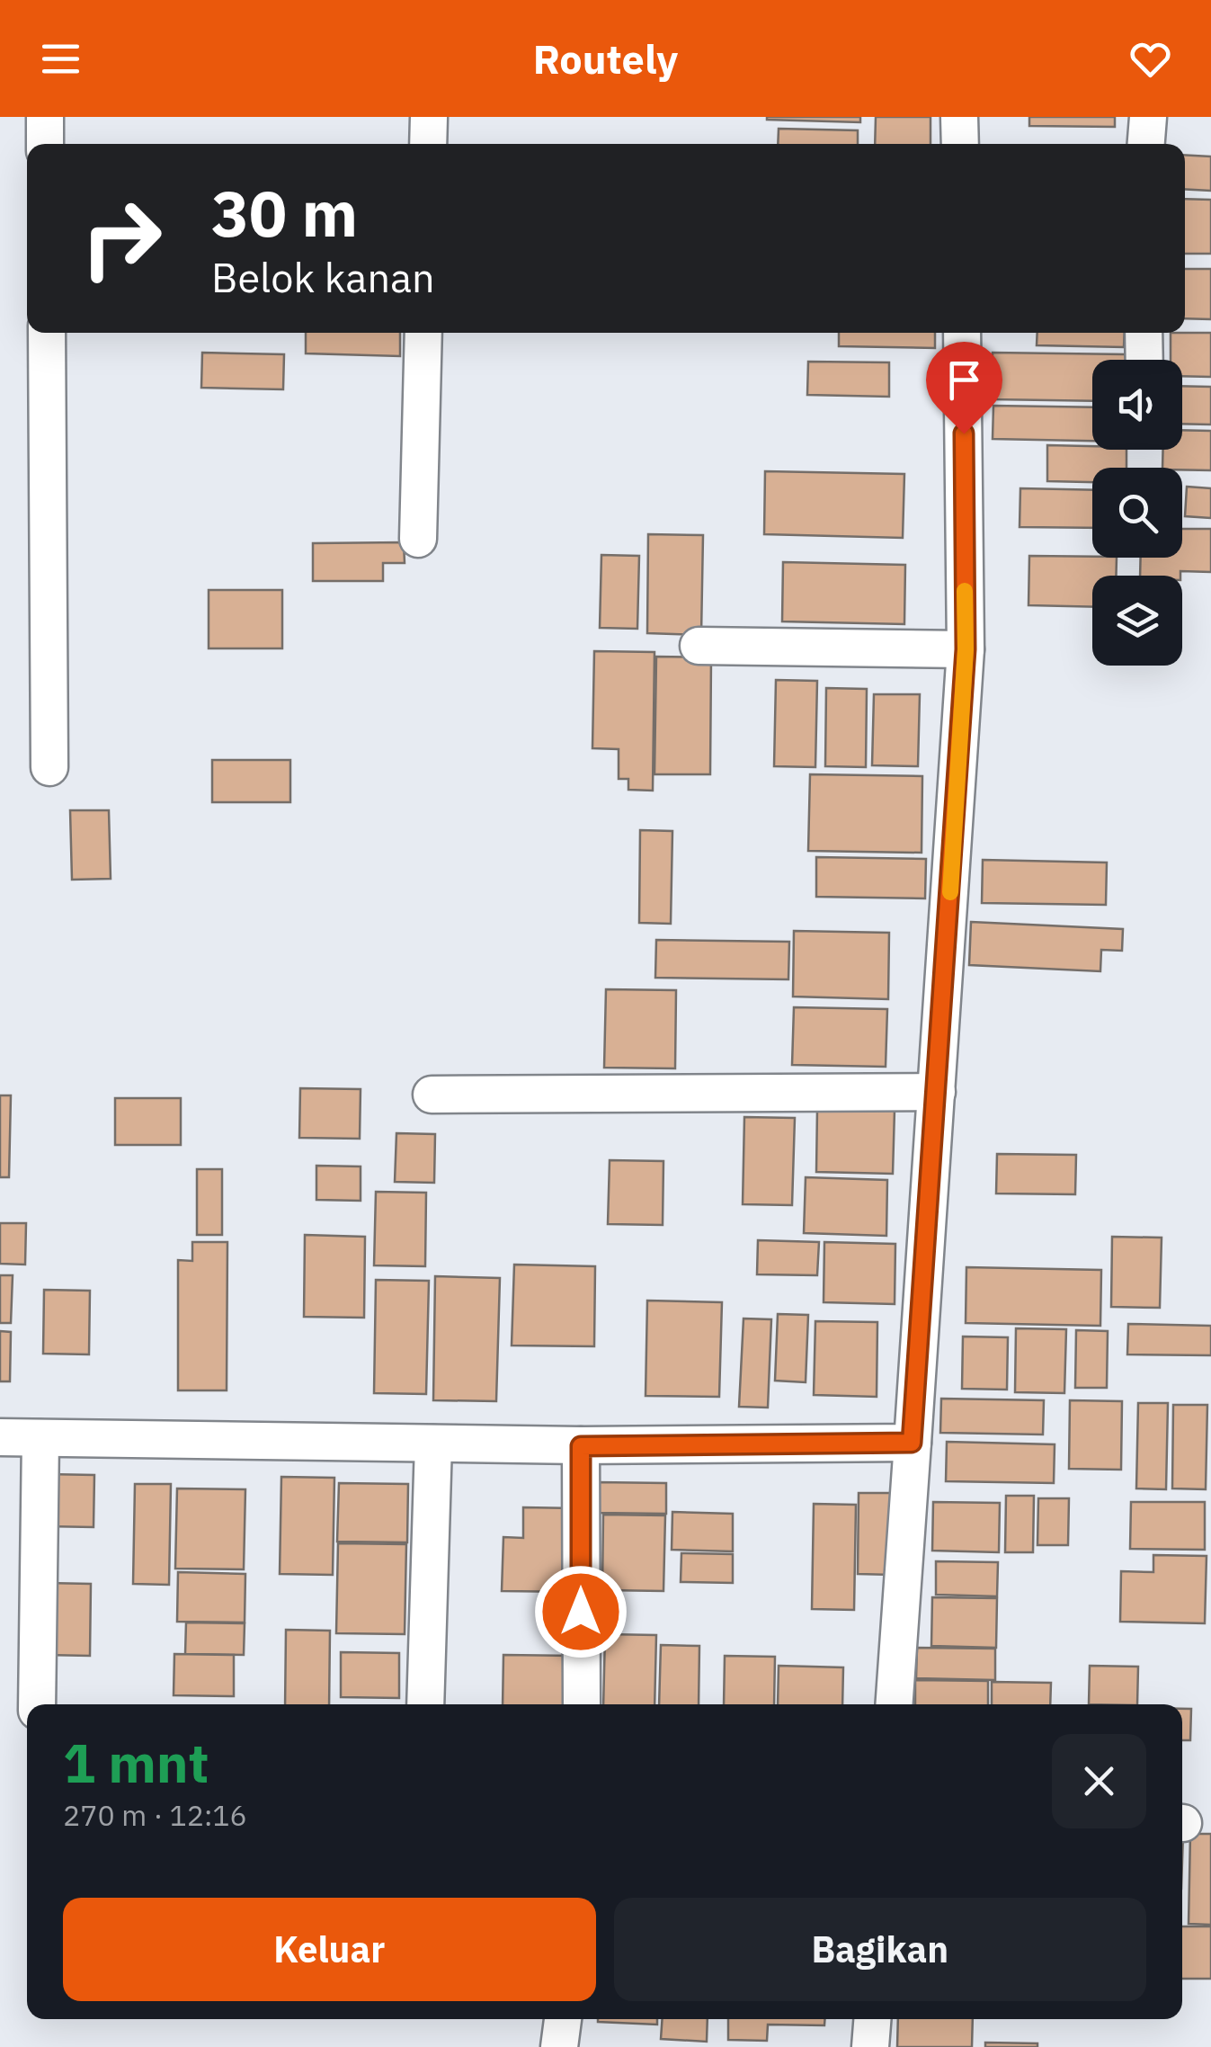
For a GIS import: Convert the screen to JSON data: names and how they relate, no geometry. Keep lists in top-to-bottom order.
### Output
{
  "page": {
    "header": "Routely",
    "turn": ["30 m", "Belok kanan"],
    "heading": ["1 mnt", "270 m · 12:16"],
    "buttons": ["Keluar", "Bagikan"]
  }
}
